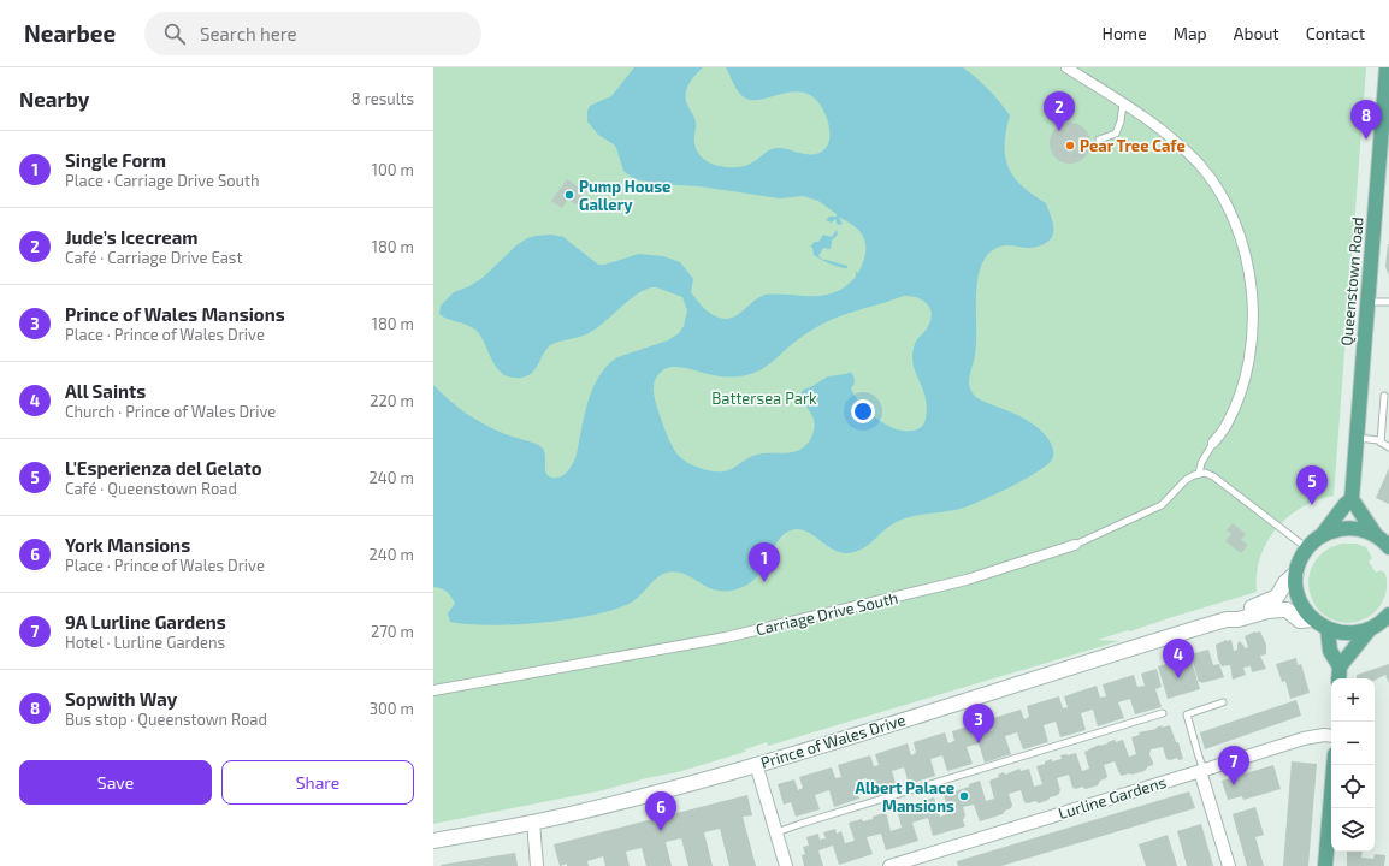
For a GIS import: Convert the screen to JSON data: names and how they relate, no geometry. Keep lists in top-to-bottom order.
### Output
{
  "streets": {
    "main road": ["Queenstown Road"],
    "street": ["Carriage Drive South", "Prince of Wales Drive", "Lurline Gardens"]
  },
  "parks": ["Battersea Park"],
  "places": ["Pear Tree Cafe", "Pump House Gallery", "Albert Palace Mansions"],
  "page": {
    "header": "Nearbee",
    "search": "Search here",
    "nav": [
      "Home",
      "Map",
      "About",
      "Contact"
    ],
    "heading": ["Nearby", "8 results"],
    "pins": [
      "2",
      "8",
      "5",
      "1",
      "4",
      "3",
      "7",
      "6"
    ],
    "list": [
      {
        "mark": "1",
        "name": "Single Form",
        "note": "Place · Carriage Drive South",
        "value": "100 m"
      },
      {
        "mark": "2",
        "name": "Jude’s Icecream",
        "note": "Café · Carriage Drive East",
        "value": "180 m"
      },
      {
        "mark": "3",
        "name": "Prince of Wales Mansions",
        "note": "Place · Prince of Wales Drive",
        "value": "180 m"
      },
      {
        "mark": "4",
        "name": "All Saints",
        "note": "Church · Prince of Wales Drive",
        "value": "220 m"
      },
      {
        "mark": "5",
        "name": "L'Esperienza del Gelato",
        "note": "Café · Queenstown Road",
        "value": "240 m"
      },
      {
        "mark": "6",
        "name": "York Mansions",
        "note": "Place · Prince of Wales Drive",
        "value": "240 m"
      },
      {
        "mark": "7",
        "name": "9A Lurline Gardens",
        "note": "Hotel · Lurline Gardens",
        "value": "270 m"
      },
      {
        "mark": "8",
        "name": "Sopwith Way",
        "note": "Bus stop · Queenstown Road",
        "value": "300 m"
      }
    ],
    "map_buttons": ["+", "−"],
    "buttons": ["Save", "Share"]
  }
}
